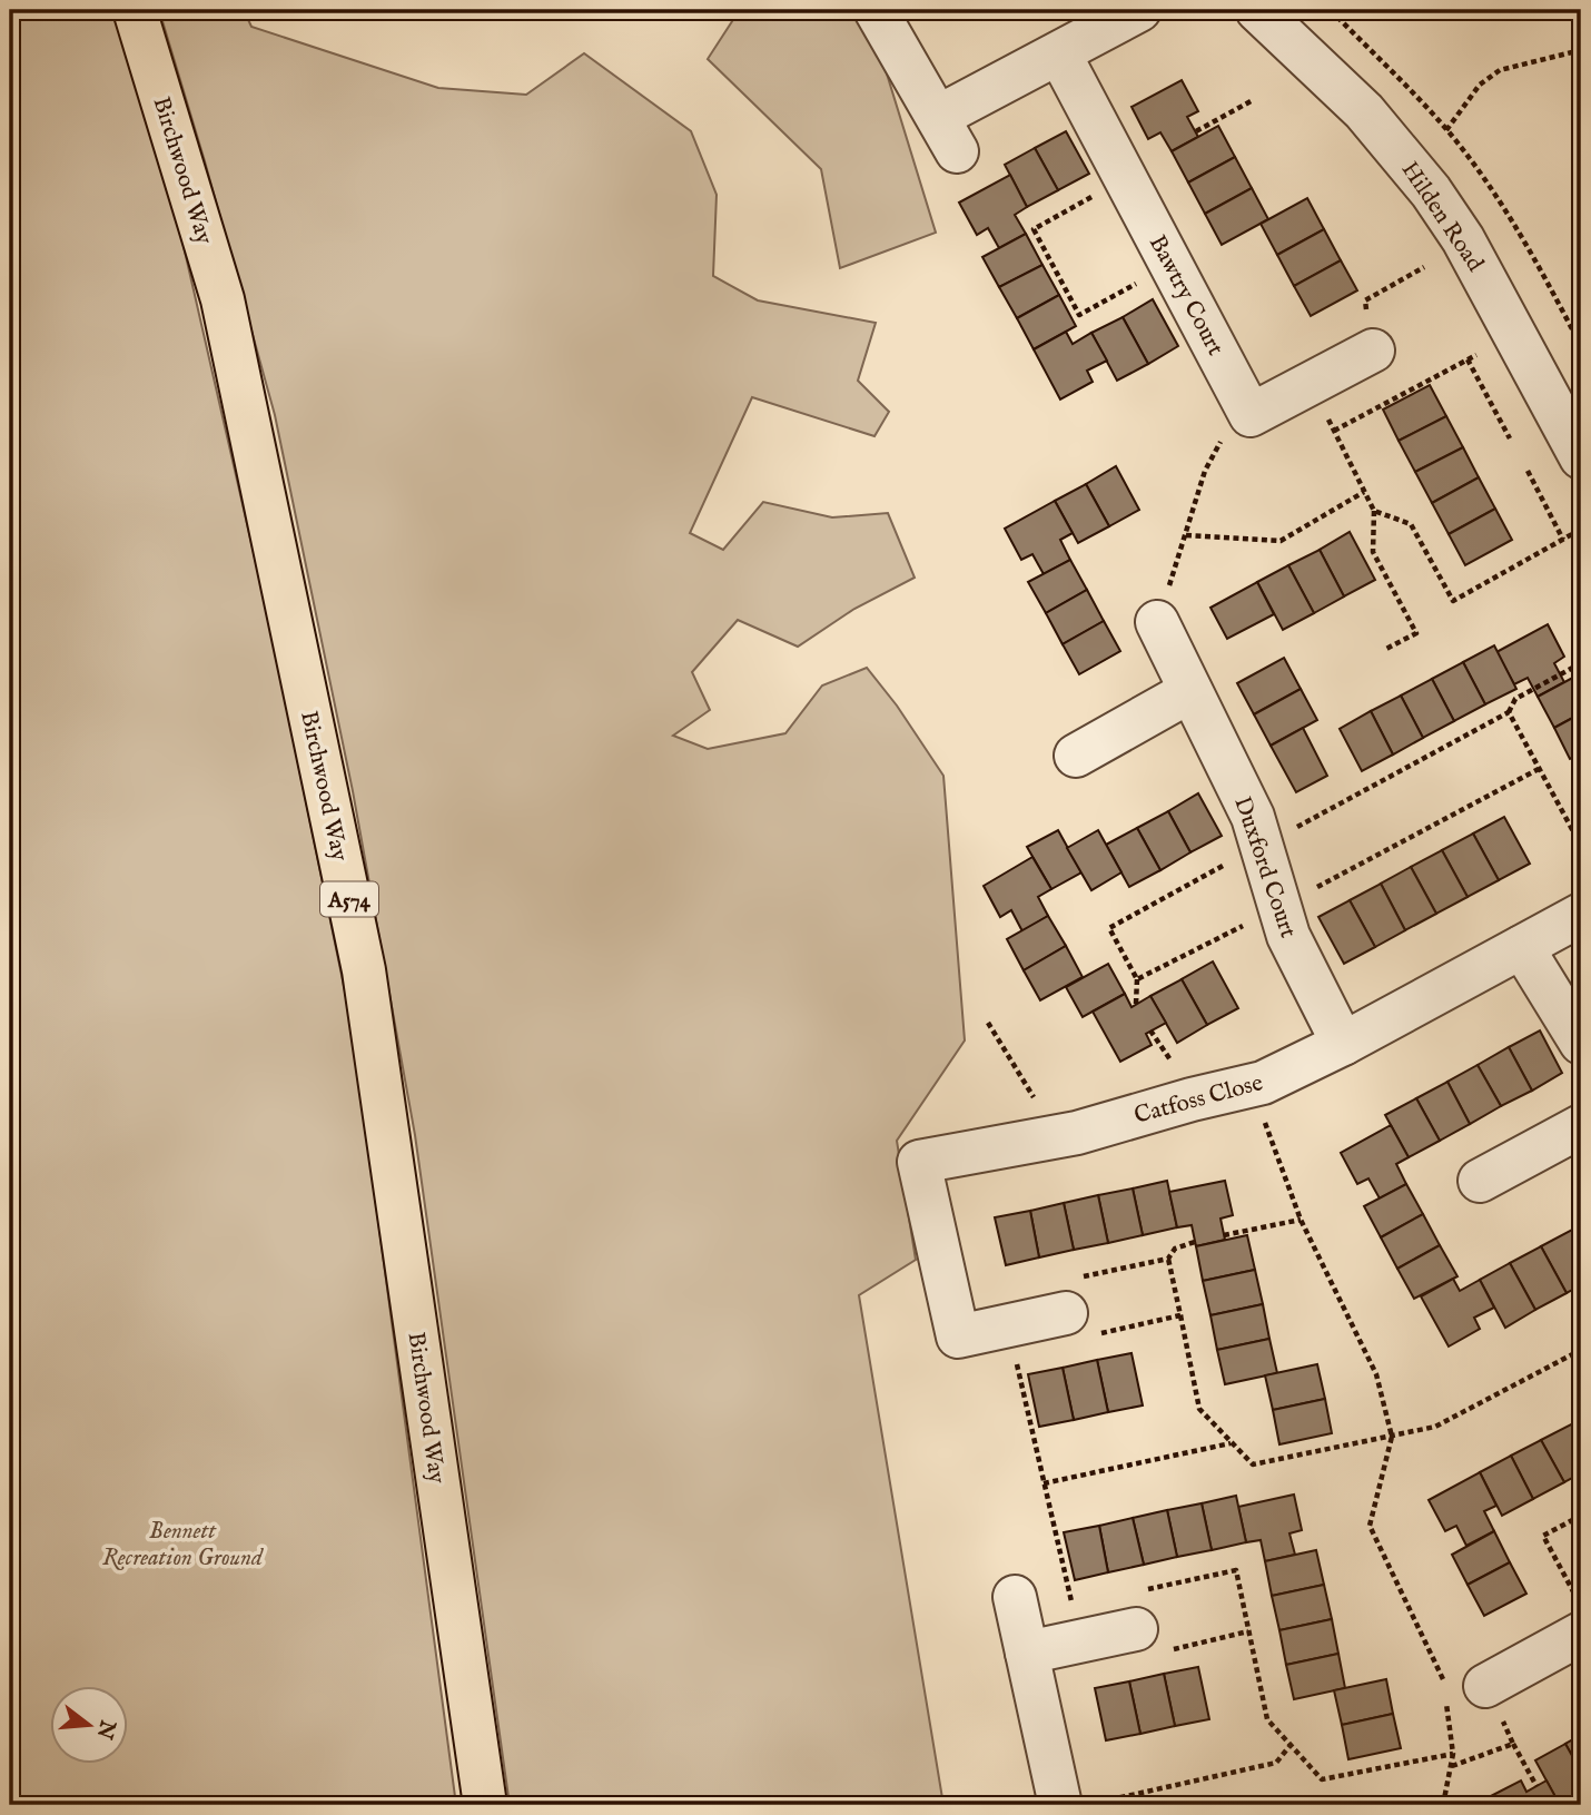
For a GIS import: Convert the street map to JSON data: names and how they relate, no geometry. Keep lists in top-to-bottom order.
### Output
{
  "streets": {
    "main road": ["Birchwood Way", "A574"],
    "street": [
      "Hilden Road",
      "Bawtry Court",
      "Duxford Court",
      "Catfoss Close"
    ]
  },
  "crossings": [
    ["Duxford Court", "Catfoss Close"]
  ],
  "parks": ["Bennett Recreation Ground"],
  "north": "right"
}
